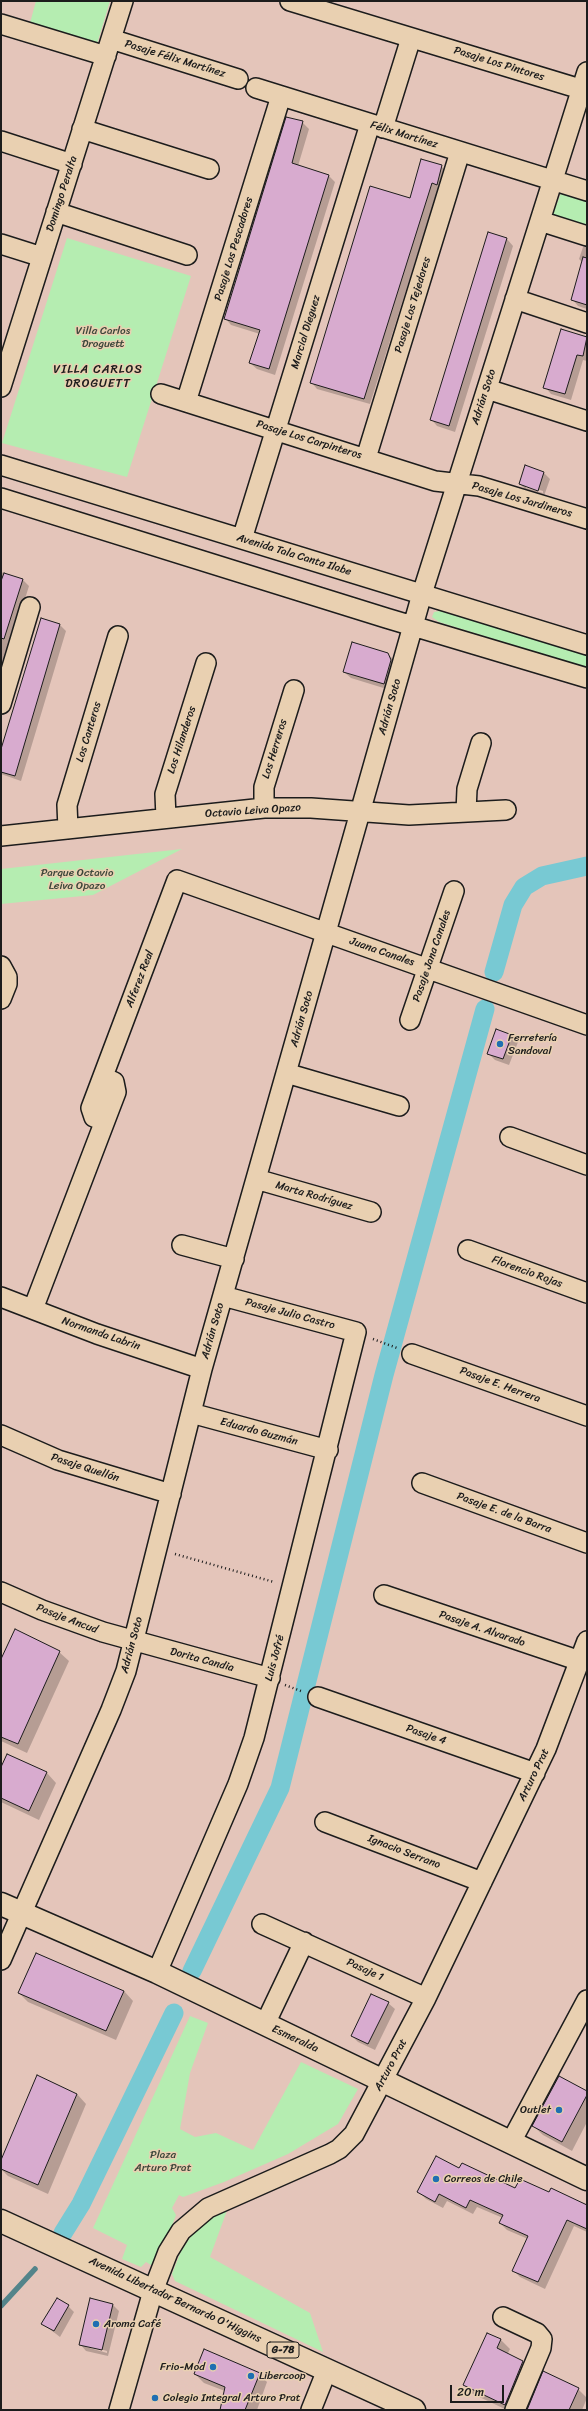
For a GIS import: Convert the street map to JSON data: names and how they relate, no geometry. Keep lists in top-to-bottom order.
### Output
{
  "streets": {
    "main road": ["Esmeralda", "Avenida Libertador Bernardo O'Higgins", "G-78"],
    "street": [
      "Pasaje Félix Martínez",
      "Pasaje Los Pintores",
      "Félix Martínez",
      "Domingo Peralta",
      "Pasaje Los Pescadores",
      "Pasaje Los Tejedores",
      "Marcial Dieguez",
      "Adrián Soto",
      "Pasaje Los Carpinteros",
      "Pasaje Los Jardineros",
      "Avenida Tala Canta Ilabe",
      "Los Canteros",
      "Los Hilanderos",
      "Los Herreros",
      "Octavio Leiva Opazo",
      "Juana Canales",
      "Pasaje Jana Canales",
      "Alferez Real",
      "Marta Rodríguez",
      "Florencio Rojas",
      "Pasaje Julio Castro",
      "Normanda Labrin",
      "Pasaje E. Herrera",
      "Eduardo Guzmán",
      "Pasaje Quellón",
      "Pasaje E. de la Barra",
      "Pasaje Ancud",
      "Pasaje A. Alvarado",
      "Luis Jofré",
      "Dorita Candia",
      "Pasaje 4",
      "Arturo Prat",
      "Ignacio Serrano",
      "Pasaje 1"
    ]
  },
  "crossings": [
    ["Pasaje Félix Martínez", "Domingo Peralta"],
    ["Pasaje Los Pintores", "Adrián Soto"],
    ["Félix Martínez", "Pasaje Los Pescadores"],
    ["Félix Martínez", "Pasaje Los Tejedores"],
    ["Félix Martínez", "Marcial Dieguez"],
    ["Félix Martínez", "Adrián Soto"],
    ["Pasaje Los Pescadores", "Pasaje Los Carpinteros"],
    ["Pasaje Los Tejedores", "Pasaje Los Carpinteros"],
    ["Marcial Dieguez", "Pasaje Los Carpinteros"],
    ["Marcial Dieguez", "Avenida Tala Canta Ilabe"],
    ["Adrián Soto", "Pasaje Los Carpinteros"],
    ["Adrián Soto", "Pasaje Los Jardineros"],
    ["Adrián Soto", "Avenida Tala Canta Ilabe"],
    ["Adrián Soto", "Octavio Leiva Opazo"],
    ["Adrián Soto", "Juana Canales"],
    ["Adrián Soto", "Marta Rodríguez"],
    ["Adrián Soto", "Pasaje Julio Castro"],
    ["Adrián Soto", "Normanda Labrin"],
    ["Adrián Soto", "Eduardo Guzmán"],
    ["Adrián Soto", "Pasaje Quellón"],
    ["Adrián Soto", "Pasaje Ancud"],
    ["Adrián Soto", "Dorita Candia"],
    ["Adrián Soto", "Esmeralda"],
    ["Pasaje Los Carpinteros", "Pasaje Los Jardineros"],
    ["Los Canteros", "Octavio Leiva Opazo"],
    ["Los Hilanderos", "Octavio Leiva Opazo"],
    ["Los Herreros", "Octavio Leiva Opazo"],
    ["Juana Canales", "Pasaje Jana Canales"],
    ["Juana Canales", "Alferez Real"],
    ["Alferez Real", "Normanda Labrin"],
    ["Pasaje Julio Castro", "Luis Jofré"],
    ["Eduardo Guzmán", "Luis Jofré"],
    ["Pasaje Ancud", "Dorita Candia"],
    ["Pasaje A. Alvarado", "Arturo Prat"],
    ["Luis Jofré", "Dorita Candia"],
    ["Luis Jofré", "Esmeralda"],
    ["Pasaje 4", "Arturo Prat"],
    ["Arturo Prat", "Ignacio Serrano"],
    ["Arturo Prat", "Pasaje 1"],
    ["Arturo Prat", "Esmeralda"],
    ["Arturo Prat", "Avenida Libertador Bernardo O'Higgins"]
  ],
  "districts": ["VILLA CARLOS DROGUETT"],
  "parks": ["Villa Carlos Droguett", "Parque Octavio Leiva Opazo", "Plaza Arturo Prat"],
  "places": [
    "Ferretería Sandoval",
    "Outlet",
    "Correos de Chile",
    "Aroma Café",
    "Frio-Mod",
    "Libercoop",
    "Colegio Integral Arturo Prat"
  ],
  "scale_bar": "20 m"
}
